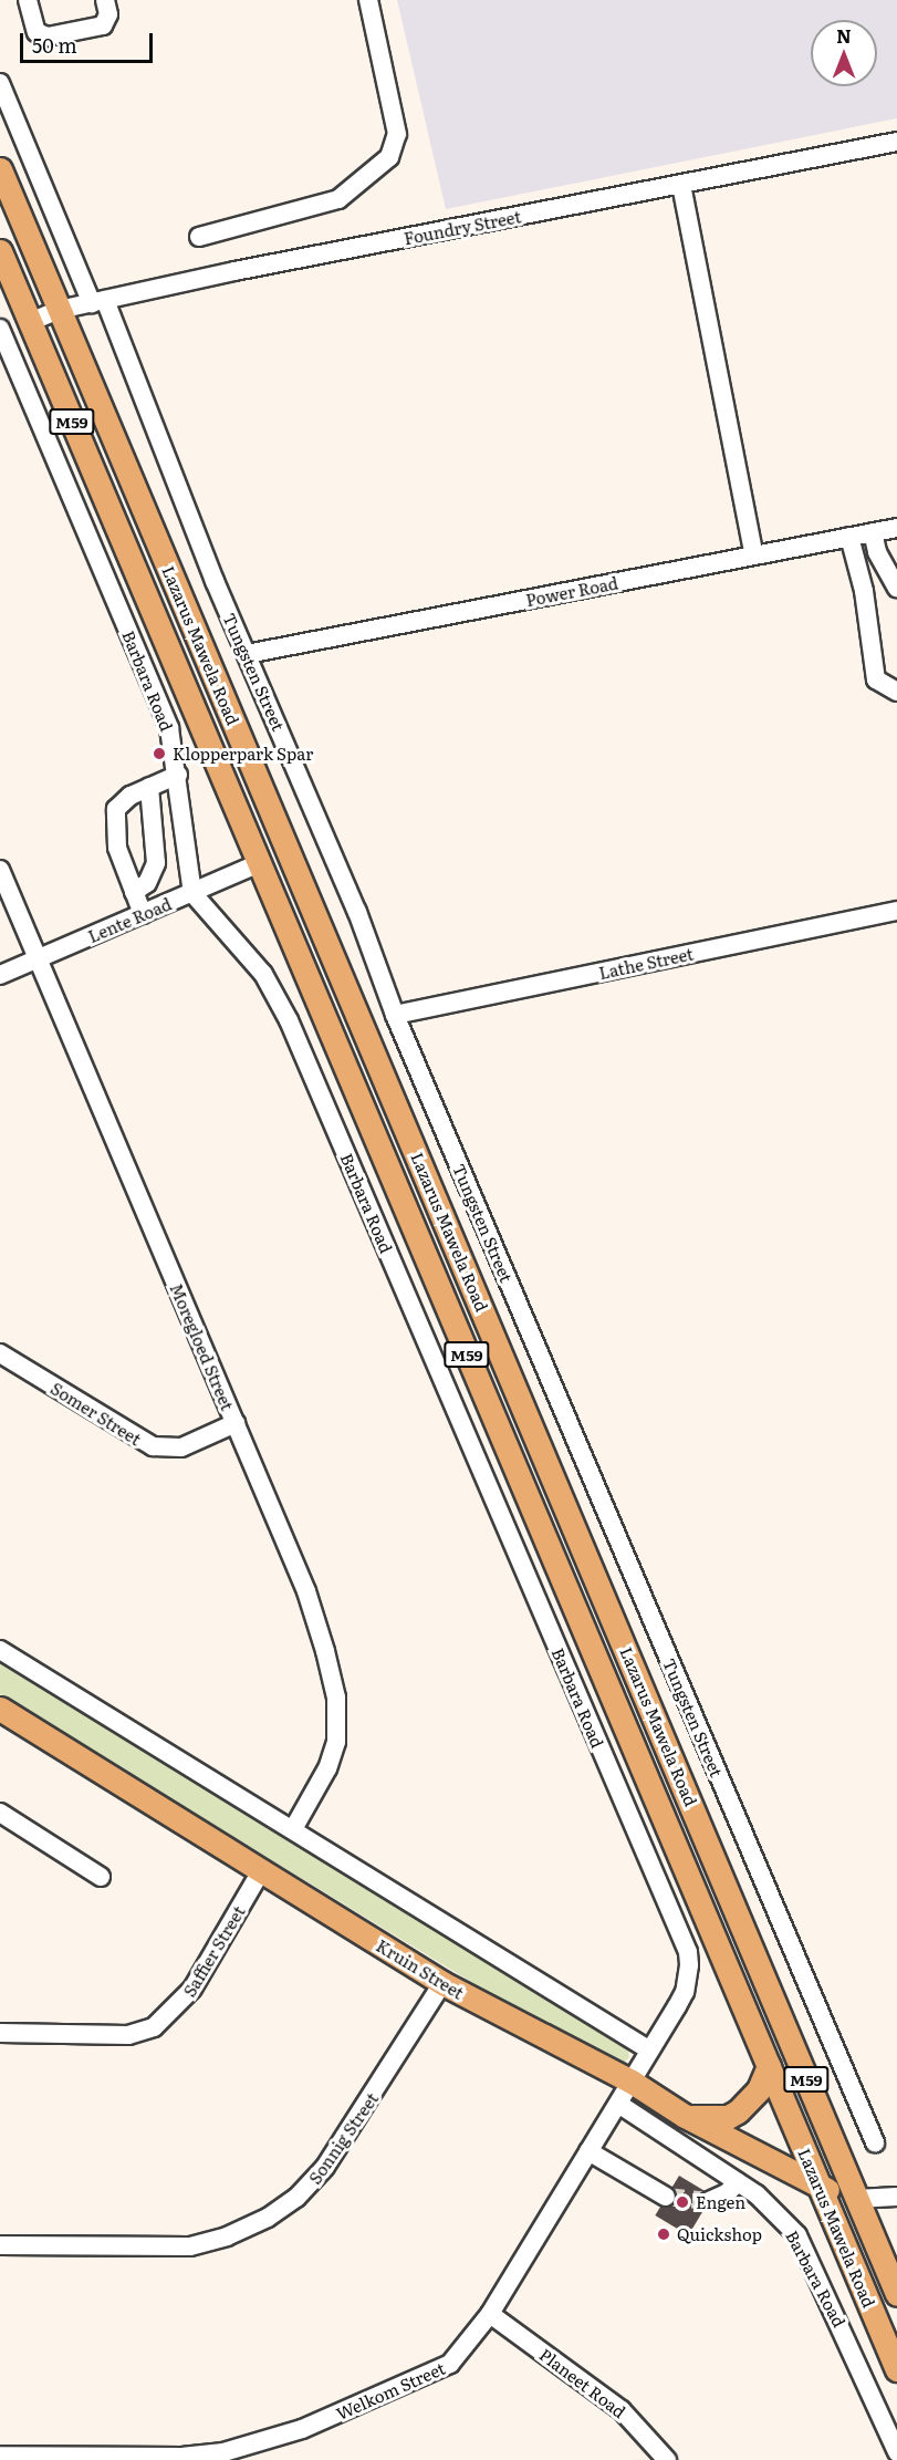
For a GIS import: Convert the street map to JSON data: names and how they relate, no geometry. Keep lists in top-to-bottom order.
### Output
{
  "streets": {
    "main road": ["M59", "Lazarus Mawela Road", "Kruin Street"],
    "street": [
      "Foundry Street",
      "Power Road",
      "Tungsten Street",
      "Barbara Road",
      "Lente Road",
      "Lathe Street",
      "Moregloed Street",
      "Somer Street",
      "Saffier Street",
      "Sonnig Street",
      "Planeet Road",
      "Welkom Street"
    ]
  },
  "crossings": [
    ["Foundry Street", "Lazarus Mawela Road"],
    ["Foundry Street", "Tungsten Street"],
    ["Power Road", "Tungsten Street"],
    ["Lazarus Mawela Road", "Lente Road"],
    ["Lazarus Mawela Road", "Kruin Street"],
    ["Tungsten Street", "Lathe Street"],
    ["Barbara Road", "Lente Road"],
    ["Barbara Road", "Kruin Street"],
    ["Barbara Road", "Welkom Street"],
    ["Lente Road", "Moregloed Street"],
    ["Moregloed Street", "Somer Street"],
    ["Saffier Street", "Kruin Street"],
    ["Kruin Street", "Sonnig Street"],
    ["Kruin Street", "Welkom Street"],
    ["Planeet Road", "Welkom Street"]
  ],
  "places": ["Klopperpark Spar", "Engen", "Quickshop"],
  "scale_bar": "50 m",
  "north": "top"
}
